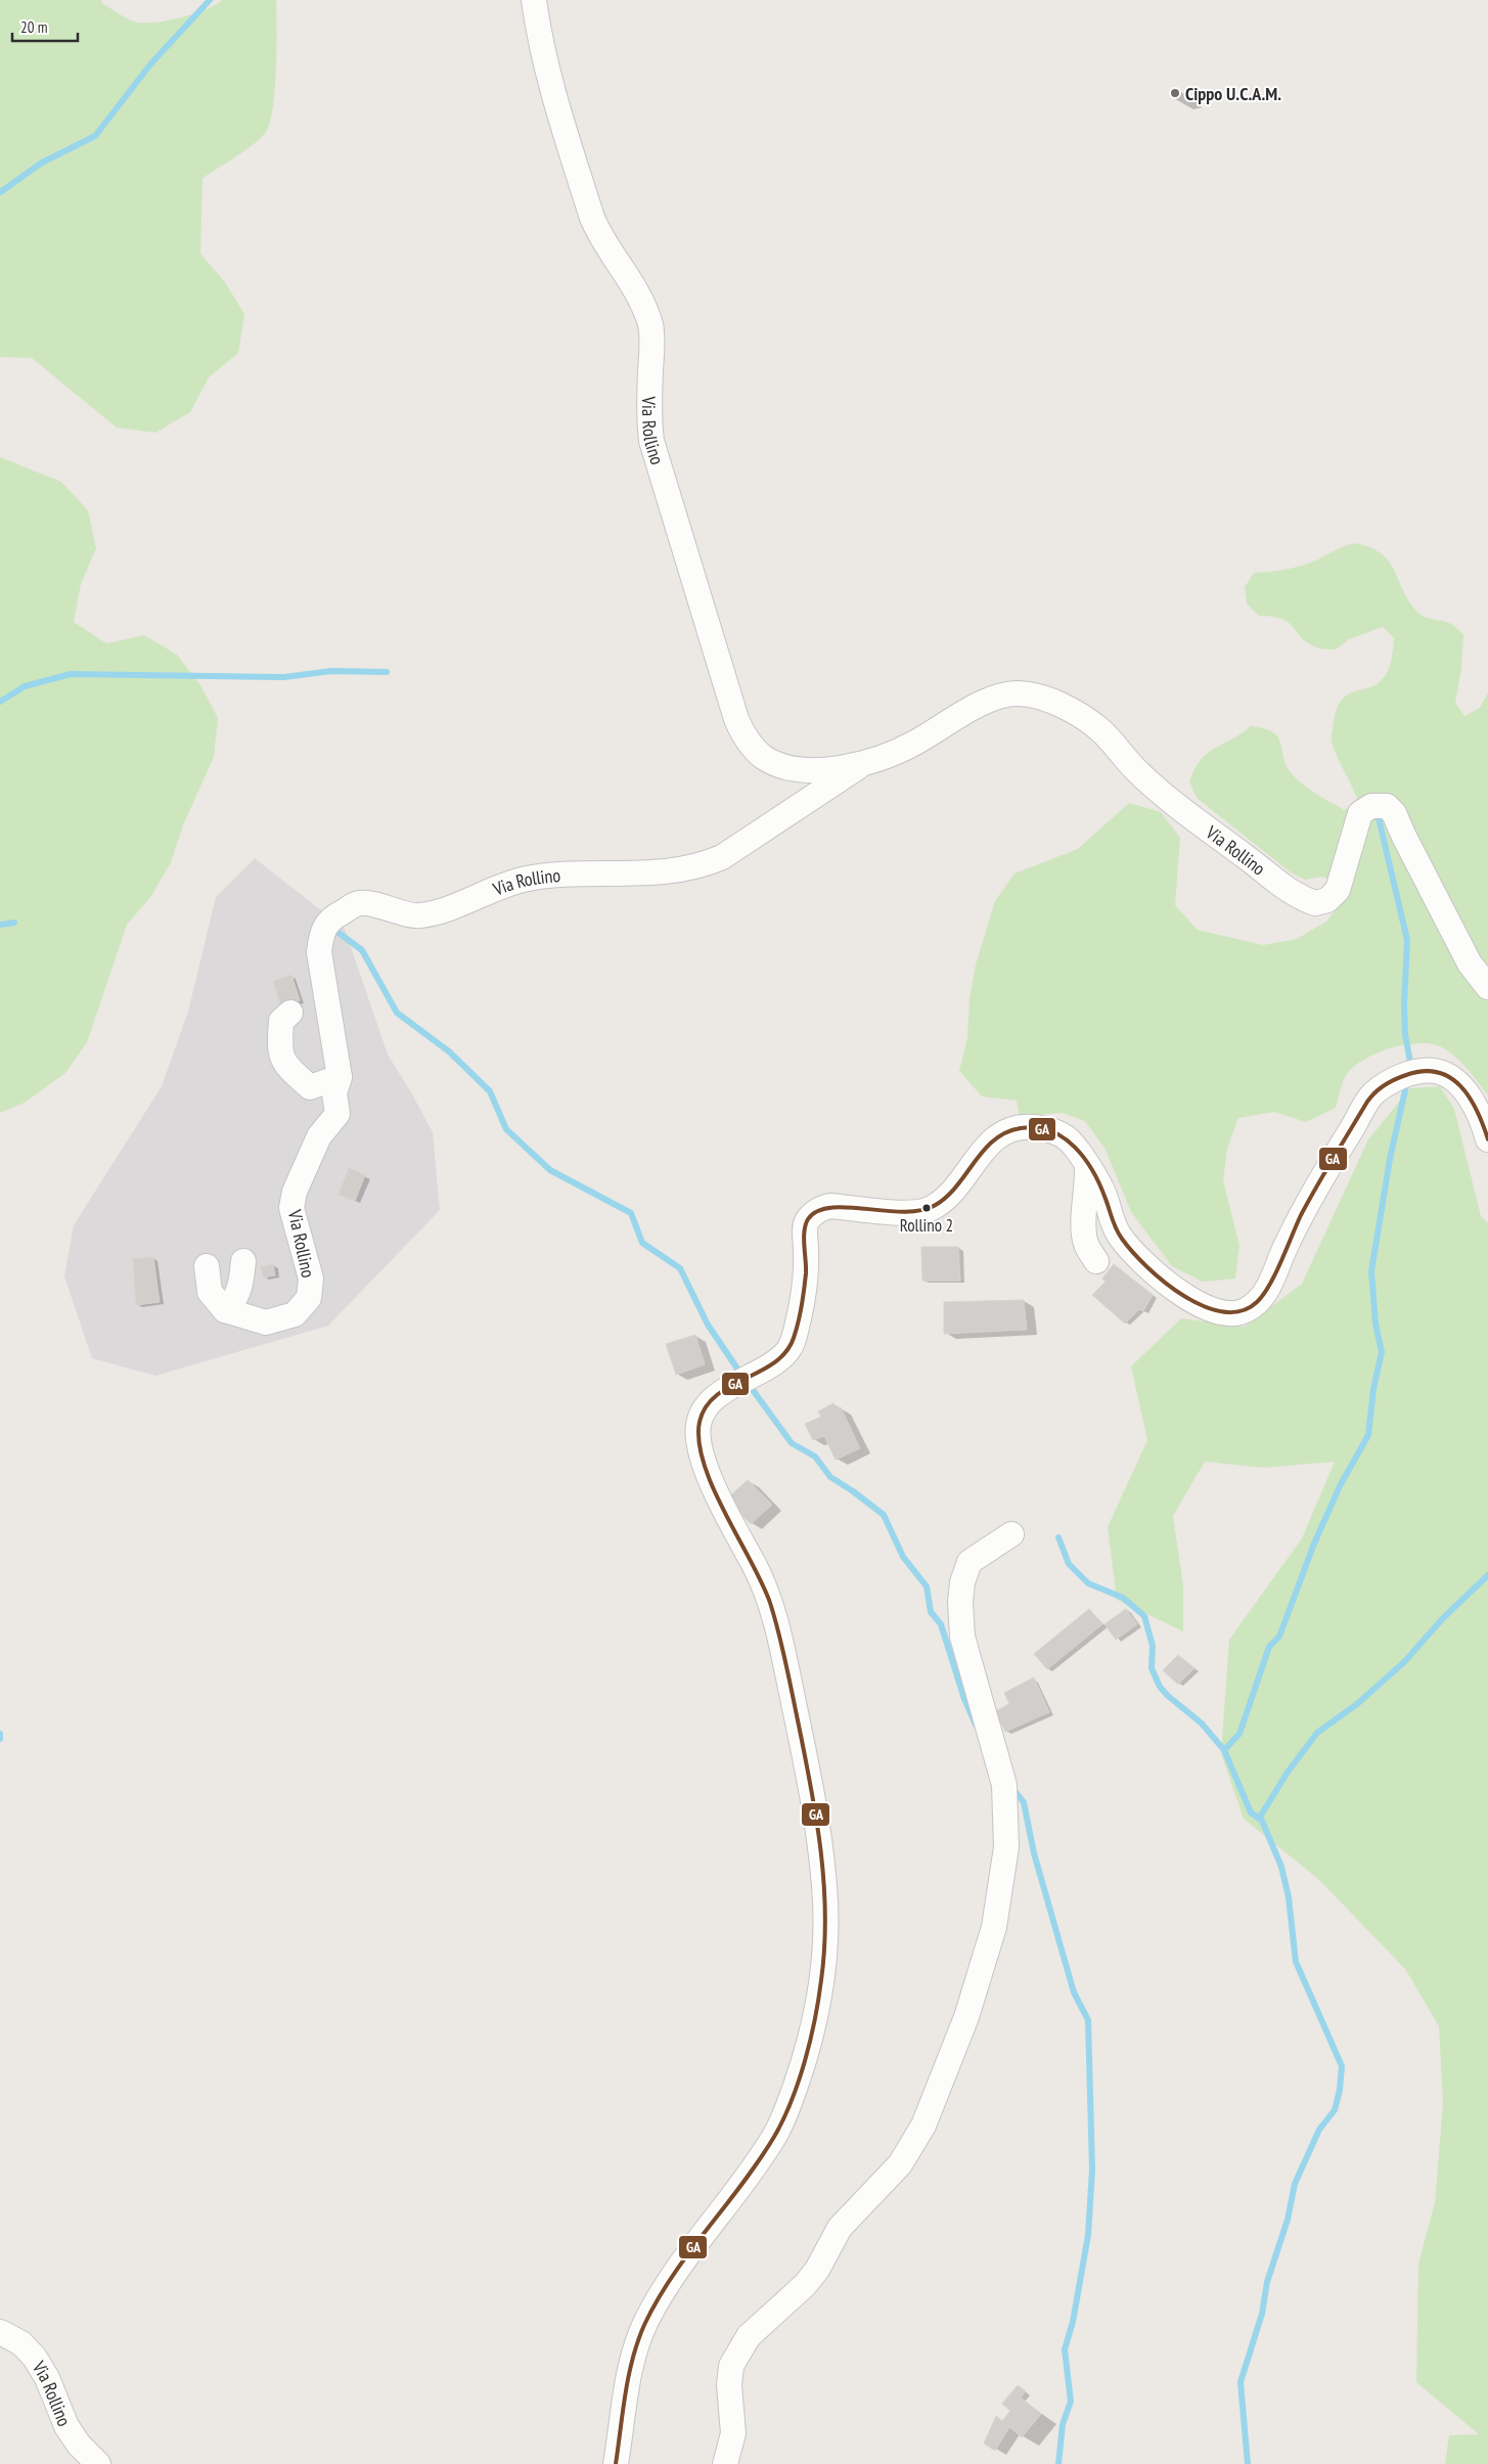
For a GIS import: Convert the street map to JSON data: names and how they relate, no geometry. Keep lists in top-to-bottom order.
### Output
{
  "streets": {
    "street": ["Via Rollino"]
  },
  "places": ["Cippo U.C.A.M.", "Rollino 2"],
  "lines": ["transit line GA"],
  "scale_bar": "20 m"
}
